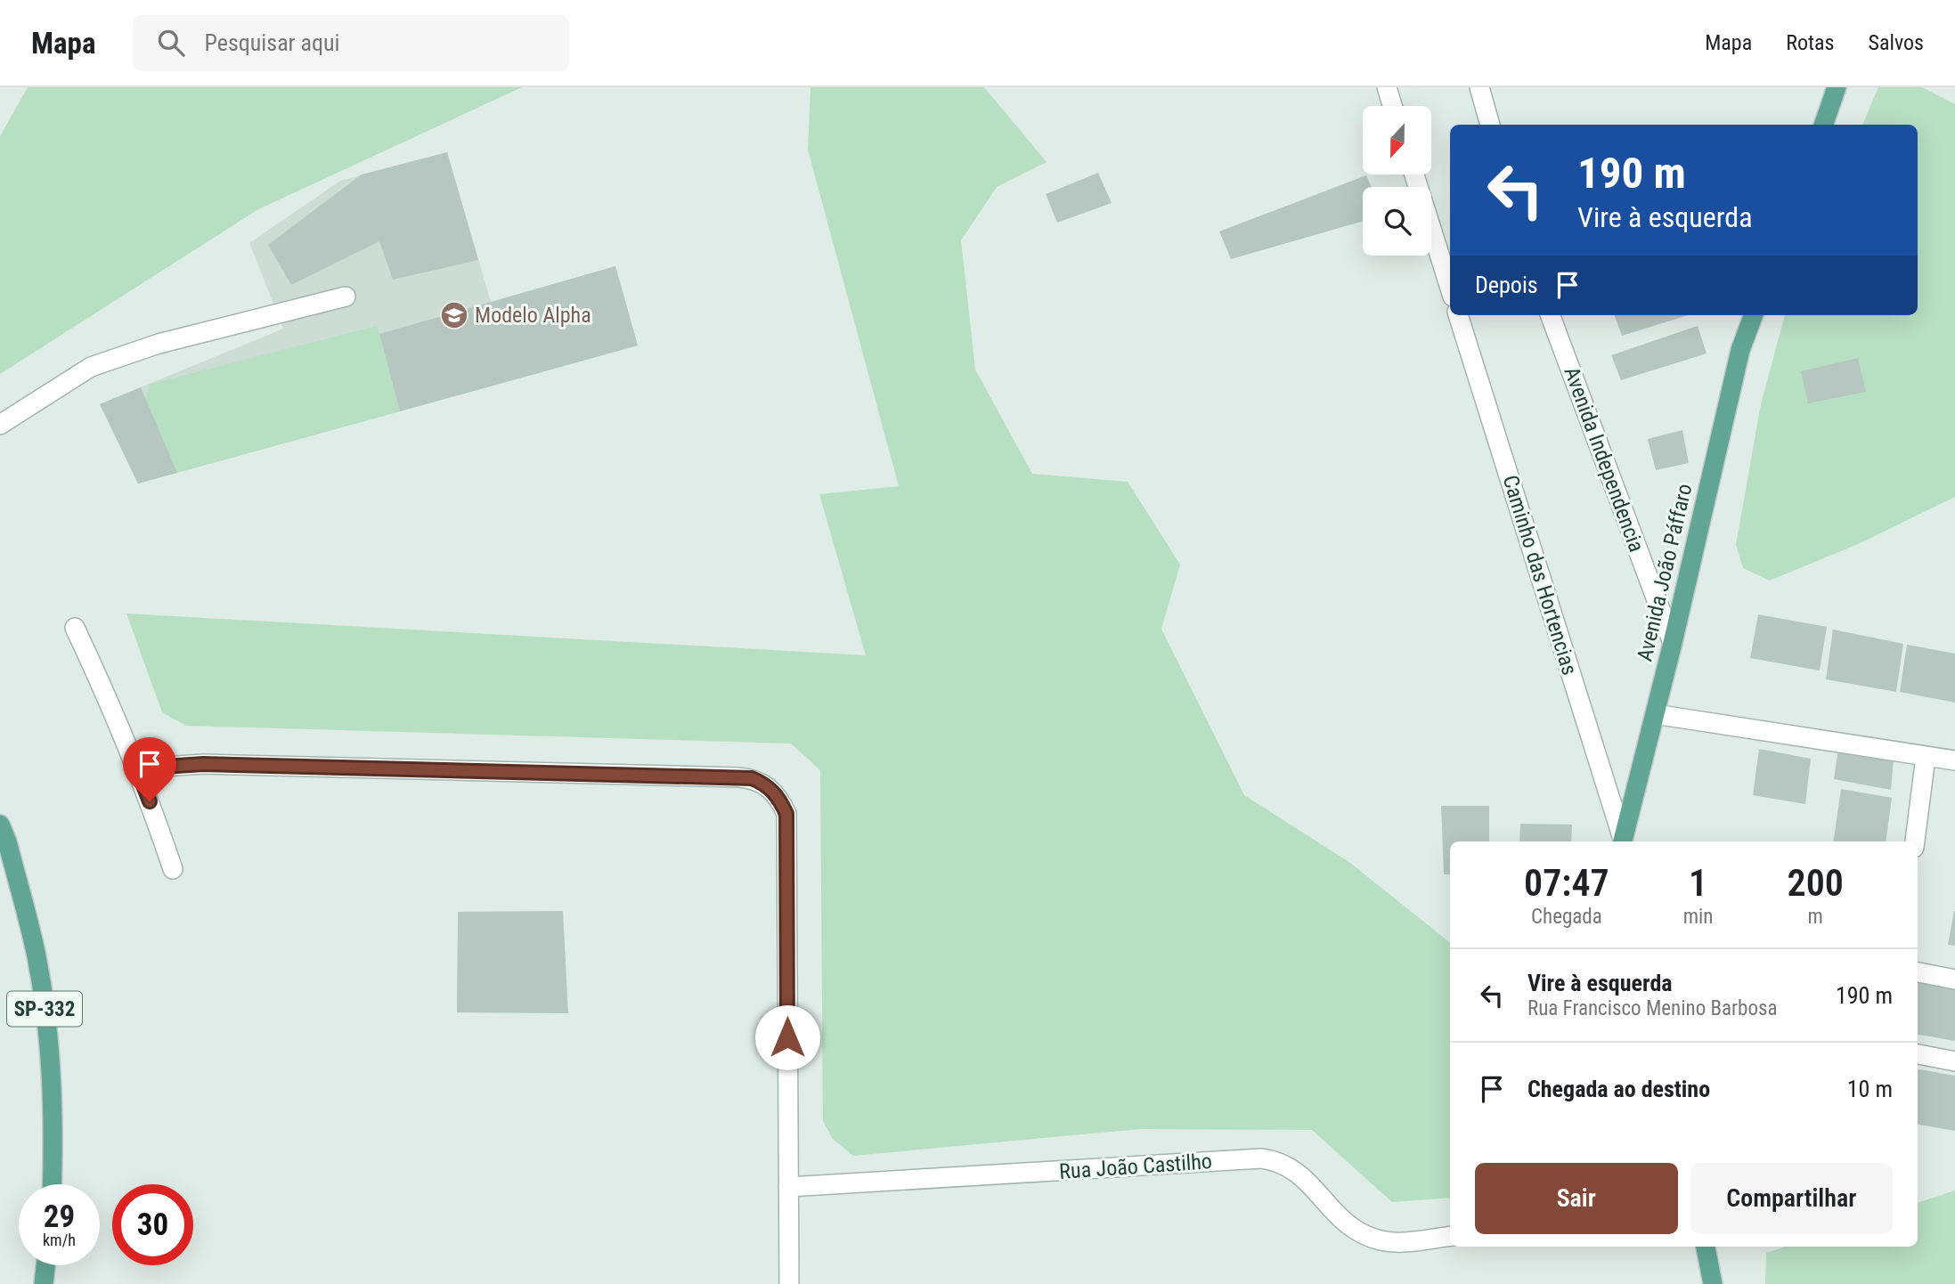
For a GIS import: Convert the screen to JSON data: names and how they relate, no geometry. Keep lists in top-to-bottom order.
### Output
{
  "streets": {
    "main road": ["Avenida João Páffaro", "SP-332"],
    "street": ["Avenida Independencia", "Caminho das Hortencias", "Rua João Castilho"]
  },
  "crossings": [
    ["Avenida Independencia", "Avenida João Páffaro"],
    ["Avenida João Páffaro", "Caminho das Hortencias"]
  ],
  "places": {
    "school or university": ["Modelo Alpha"]
  },
  "north": "bottom",
  "page": {
    "header": "Mapa",
    "search": "Pesquisar aqui",
    "nav": ["Mapa", "Rotas", "Salvos"],
    "turn": ["190 m", "Vire à esquerda"],
    "then": "Depois",
    "eta": [
      "07:47",
      "Chegada",
      "1",
      "min",
      "200",
      "m"
    ],
    "list": [
      {
        "name": "Vire à esquerda",
        "note": "Rua Francisco Menino Barbosa",
        "value": "190 m"
      },
      {
        "name": "Chegada ao destino",
        "value": "10 m"
      }
    ],
    "buttons": ["Sair", "Compartilhar"],
    "speed": "29 km/h",
    "limit": "30"
  }
}
